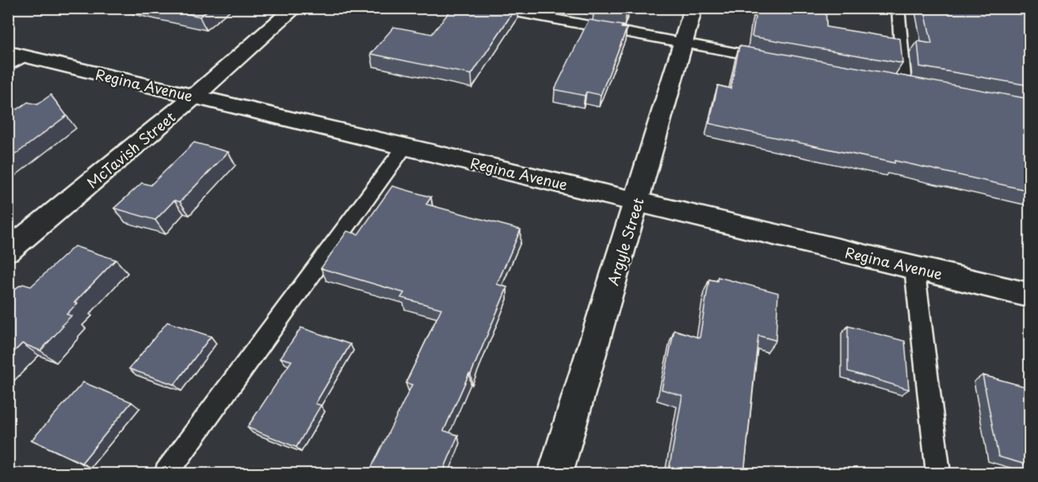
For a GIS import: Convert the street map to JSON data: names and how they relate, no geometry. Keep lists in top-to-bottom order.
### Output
{
  "streets": {
    "street": ["Regina Avenue", "McTavish Street", "Argyle Street"]
  },
  "crossings": [
    ["Regina Avenue", "McTavish Street"],
    ["Regina Avenue", "Argyle Street"]
  ]
}
